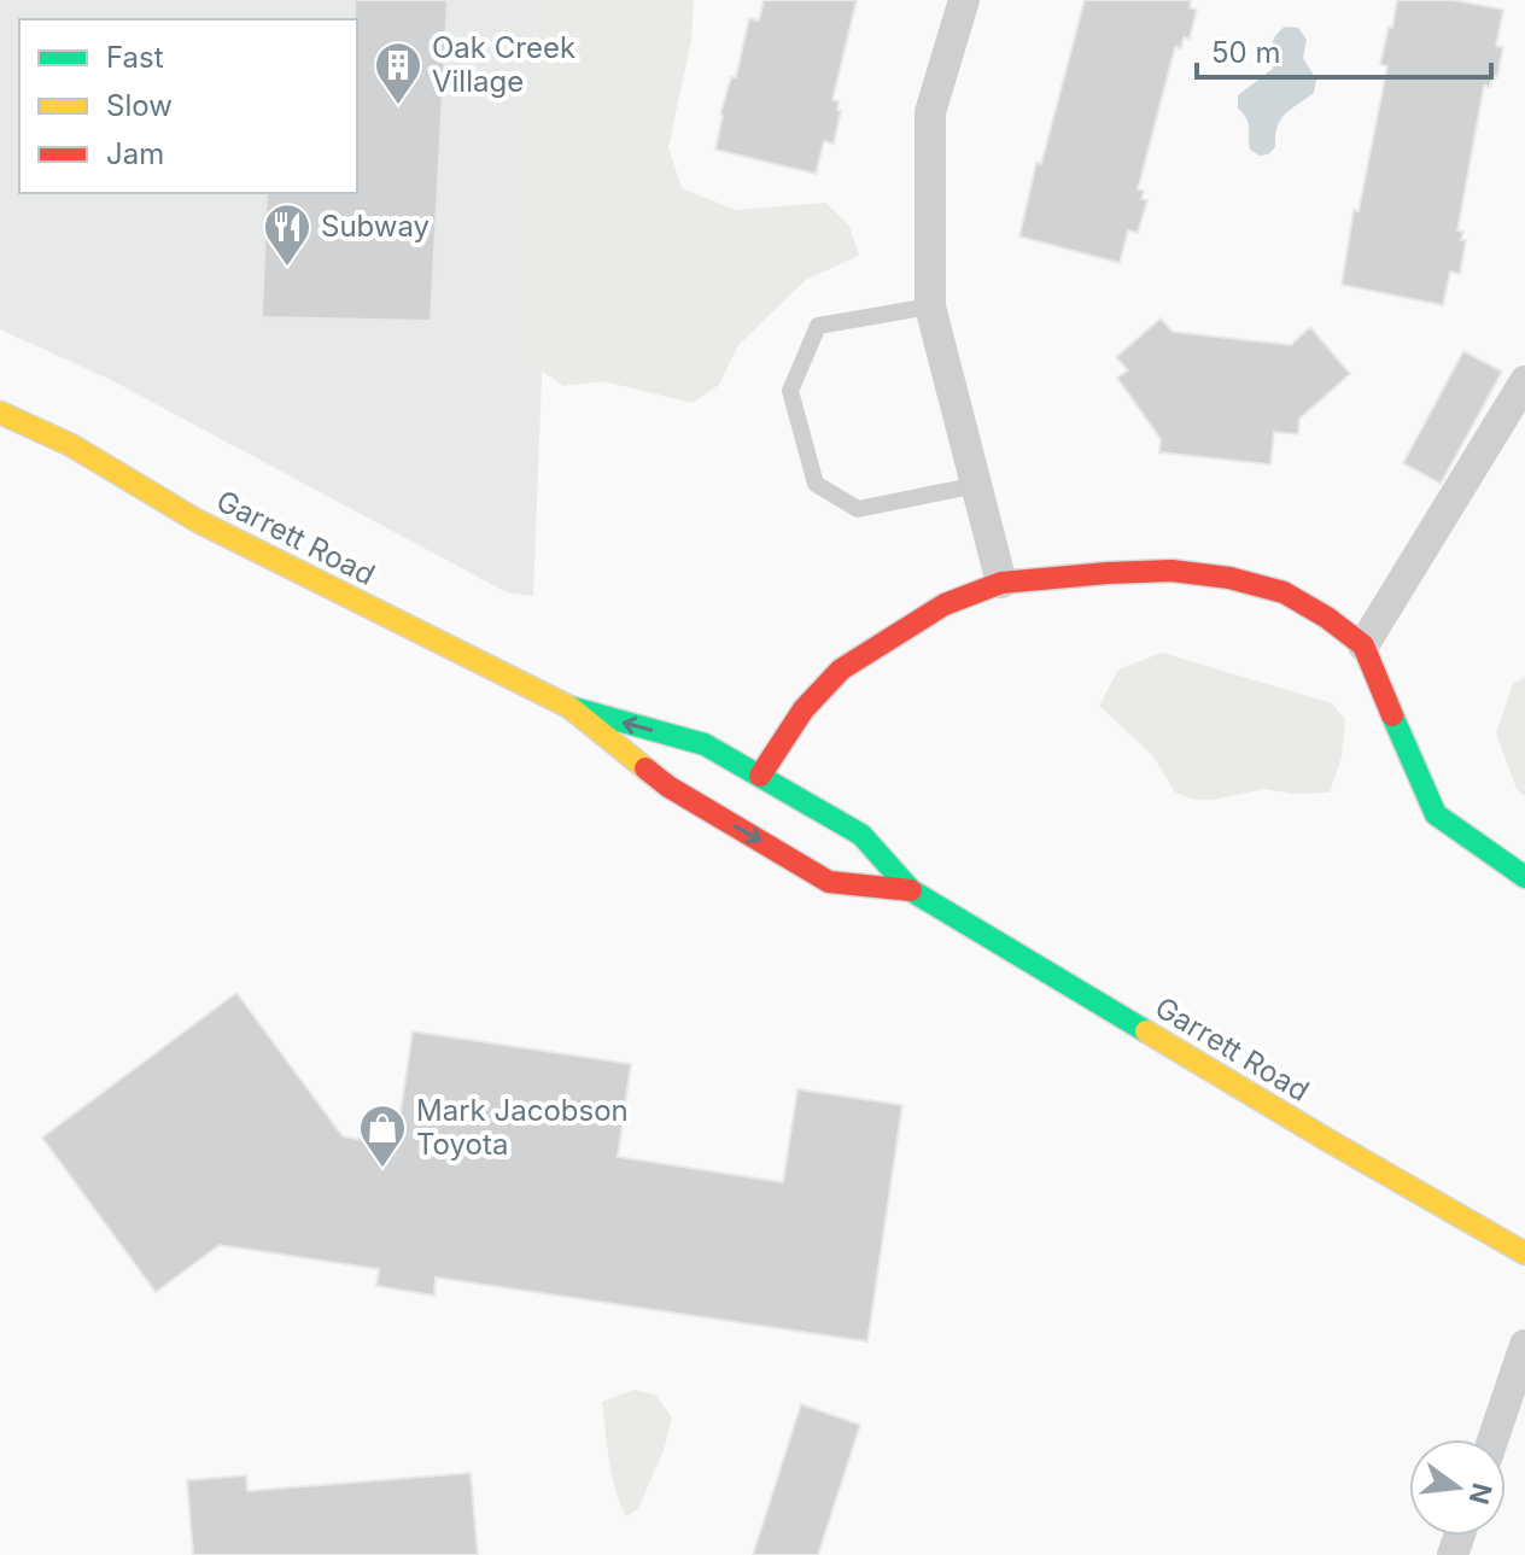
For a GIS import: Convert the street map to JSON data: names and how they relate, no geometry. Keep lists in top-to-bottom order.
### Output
{
  "streets": {
    "street": ["Garrett Road"]
  },
  "places": {
    "building": ["Oak Creek Village"],
    "restaurant": ["Subway"],
    "shop": ["Mark Jacobson Toyota"]
  },
  "legend": ["Fast", "Slow", "Jam"],
  "scale_bar": "50 m",
  "north": "right"
}
